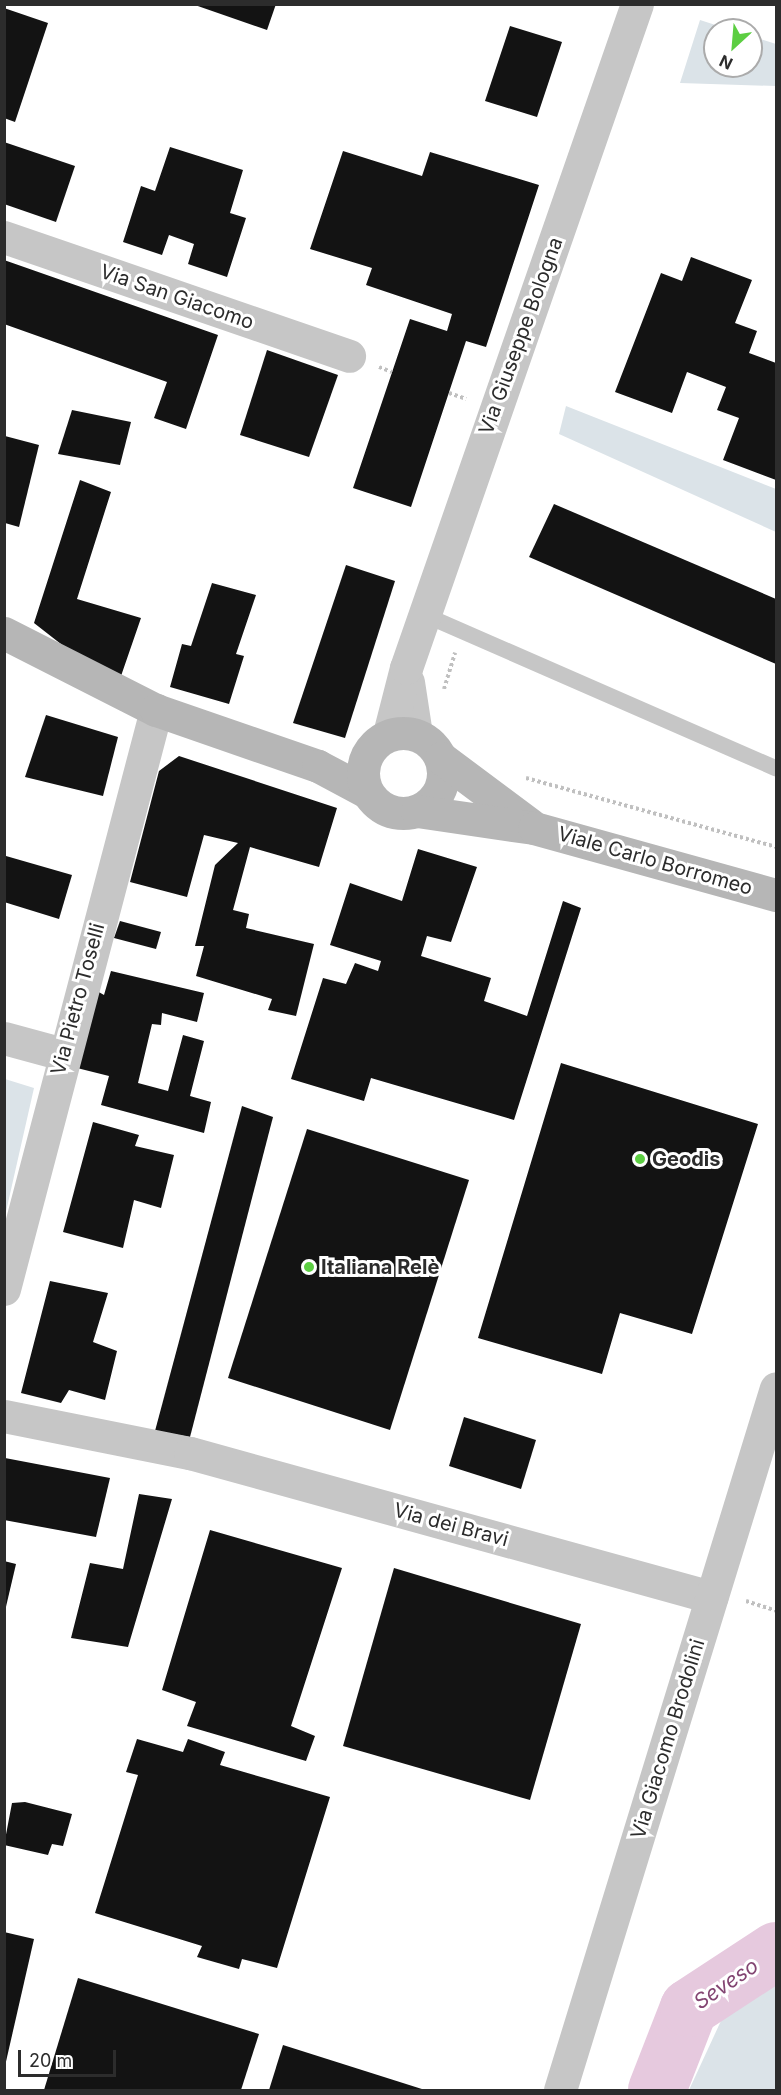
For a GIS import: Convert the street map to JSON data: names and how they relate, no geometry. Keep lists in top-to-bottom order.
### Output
{
  "streets": {
    "street": [
      "Via San Giacomo",
      "Via Giuseppe Bologna",
      "Viale Carlo Borromeo",
      "Via Pietro Toselli",
      "Via dei Bravi",
      "Via Giacomo Brodolini"
    ]
  },
  "crossings": [
    ["Via Giuseppe Bologna", "Viale Carlo Borromeo"],
    ["Via dei Bravi", "Via Giacomo Brodolini"]
  ],
  "water": ["Seveso"],
  "places": ["Geodis", "Italiana Relè"],
  "scale_bar": "20 m",
  "north": "bottom left"
}
